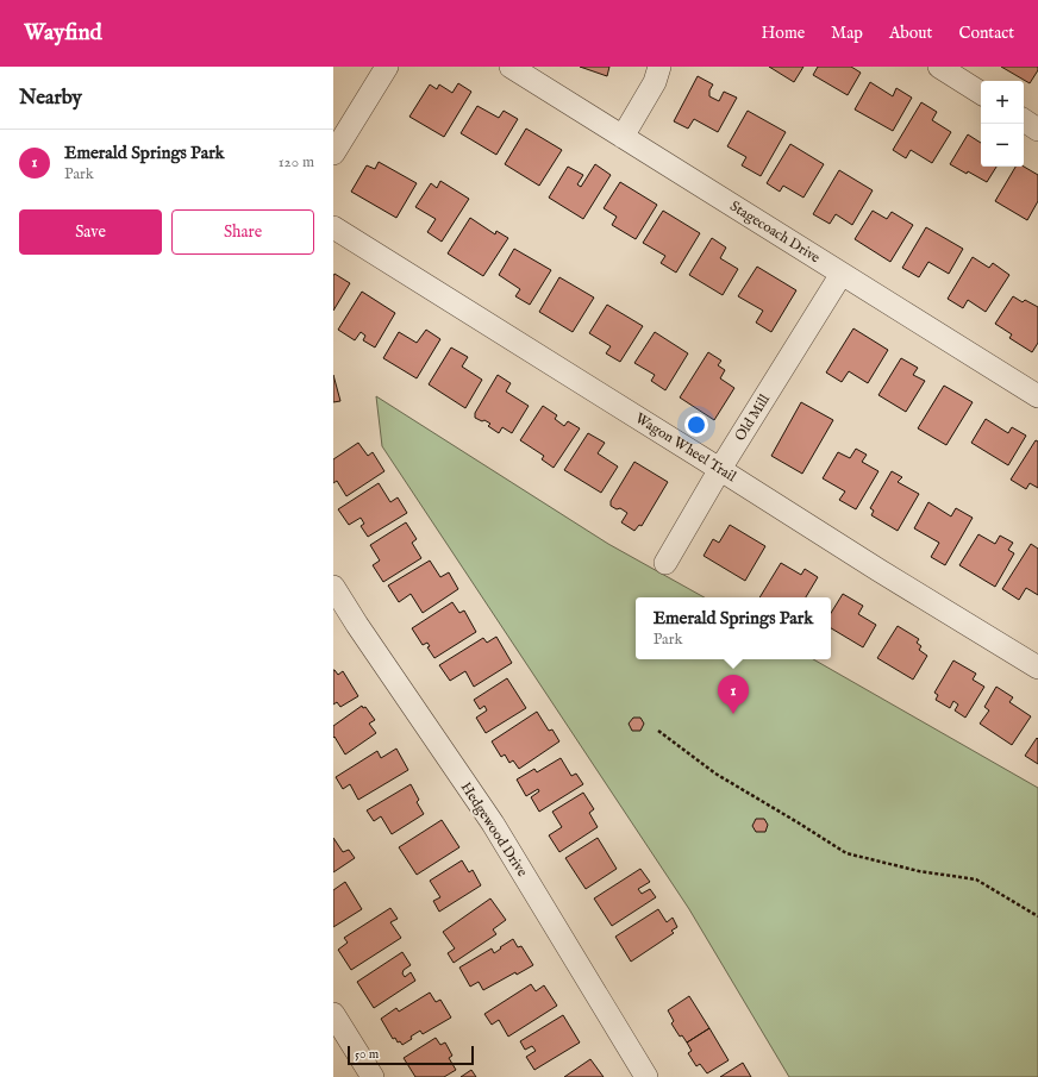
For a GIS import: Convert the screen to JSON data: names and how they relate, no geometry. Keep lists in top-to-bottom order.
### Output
{
  "streets": {
    "street": [
      "Stagecoach Drive",
      "Old Mill",
      "Wagon Wheel Trail",
      "Hedgewood Drive"
    ]
  },
  "crossings": [
    ["Stagecoach Drive", "Old Mill"],
    ["Old Mill", "Wagon Wheel Trail"]
  ],
  "scale_bar": "50 m",
  "page": {
    "header": "Wayfind",
    "nav": [
      "Home",
      "Map",
      "About",
      "Contact"
    ],
    "heading": "Nearby",
    "map_buttons": ["+", "−"],
    "list": [
      {
        "mark": "1",
        "name": "Emerald Springs Park",
        "note": "Park",
        "value": "120 m"
      }
    ],
    "buttons": ["Save", "Share"],
    "popup": ["Emerald Springs Park", "Park"],
    "pins": "1",
    "scale": "50 m"
  }
}
